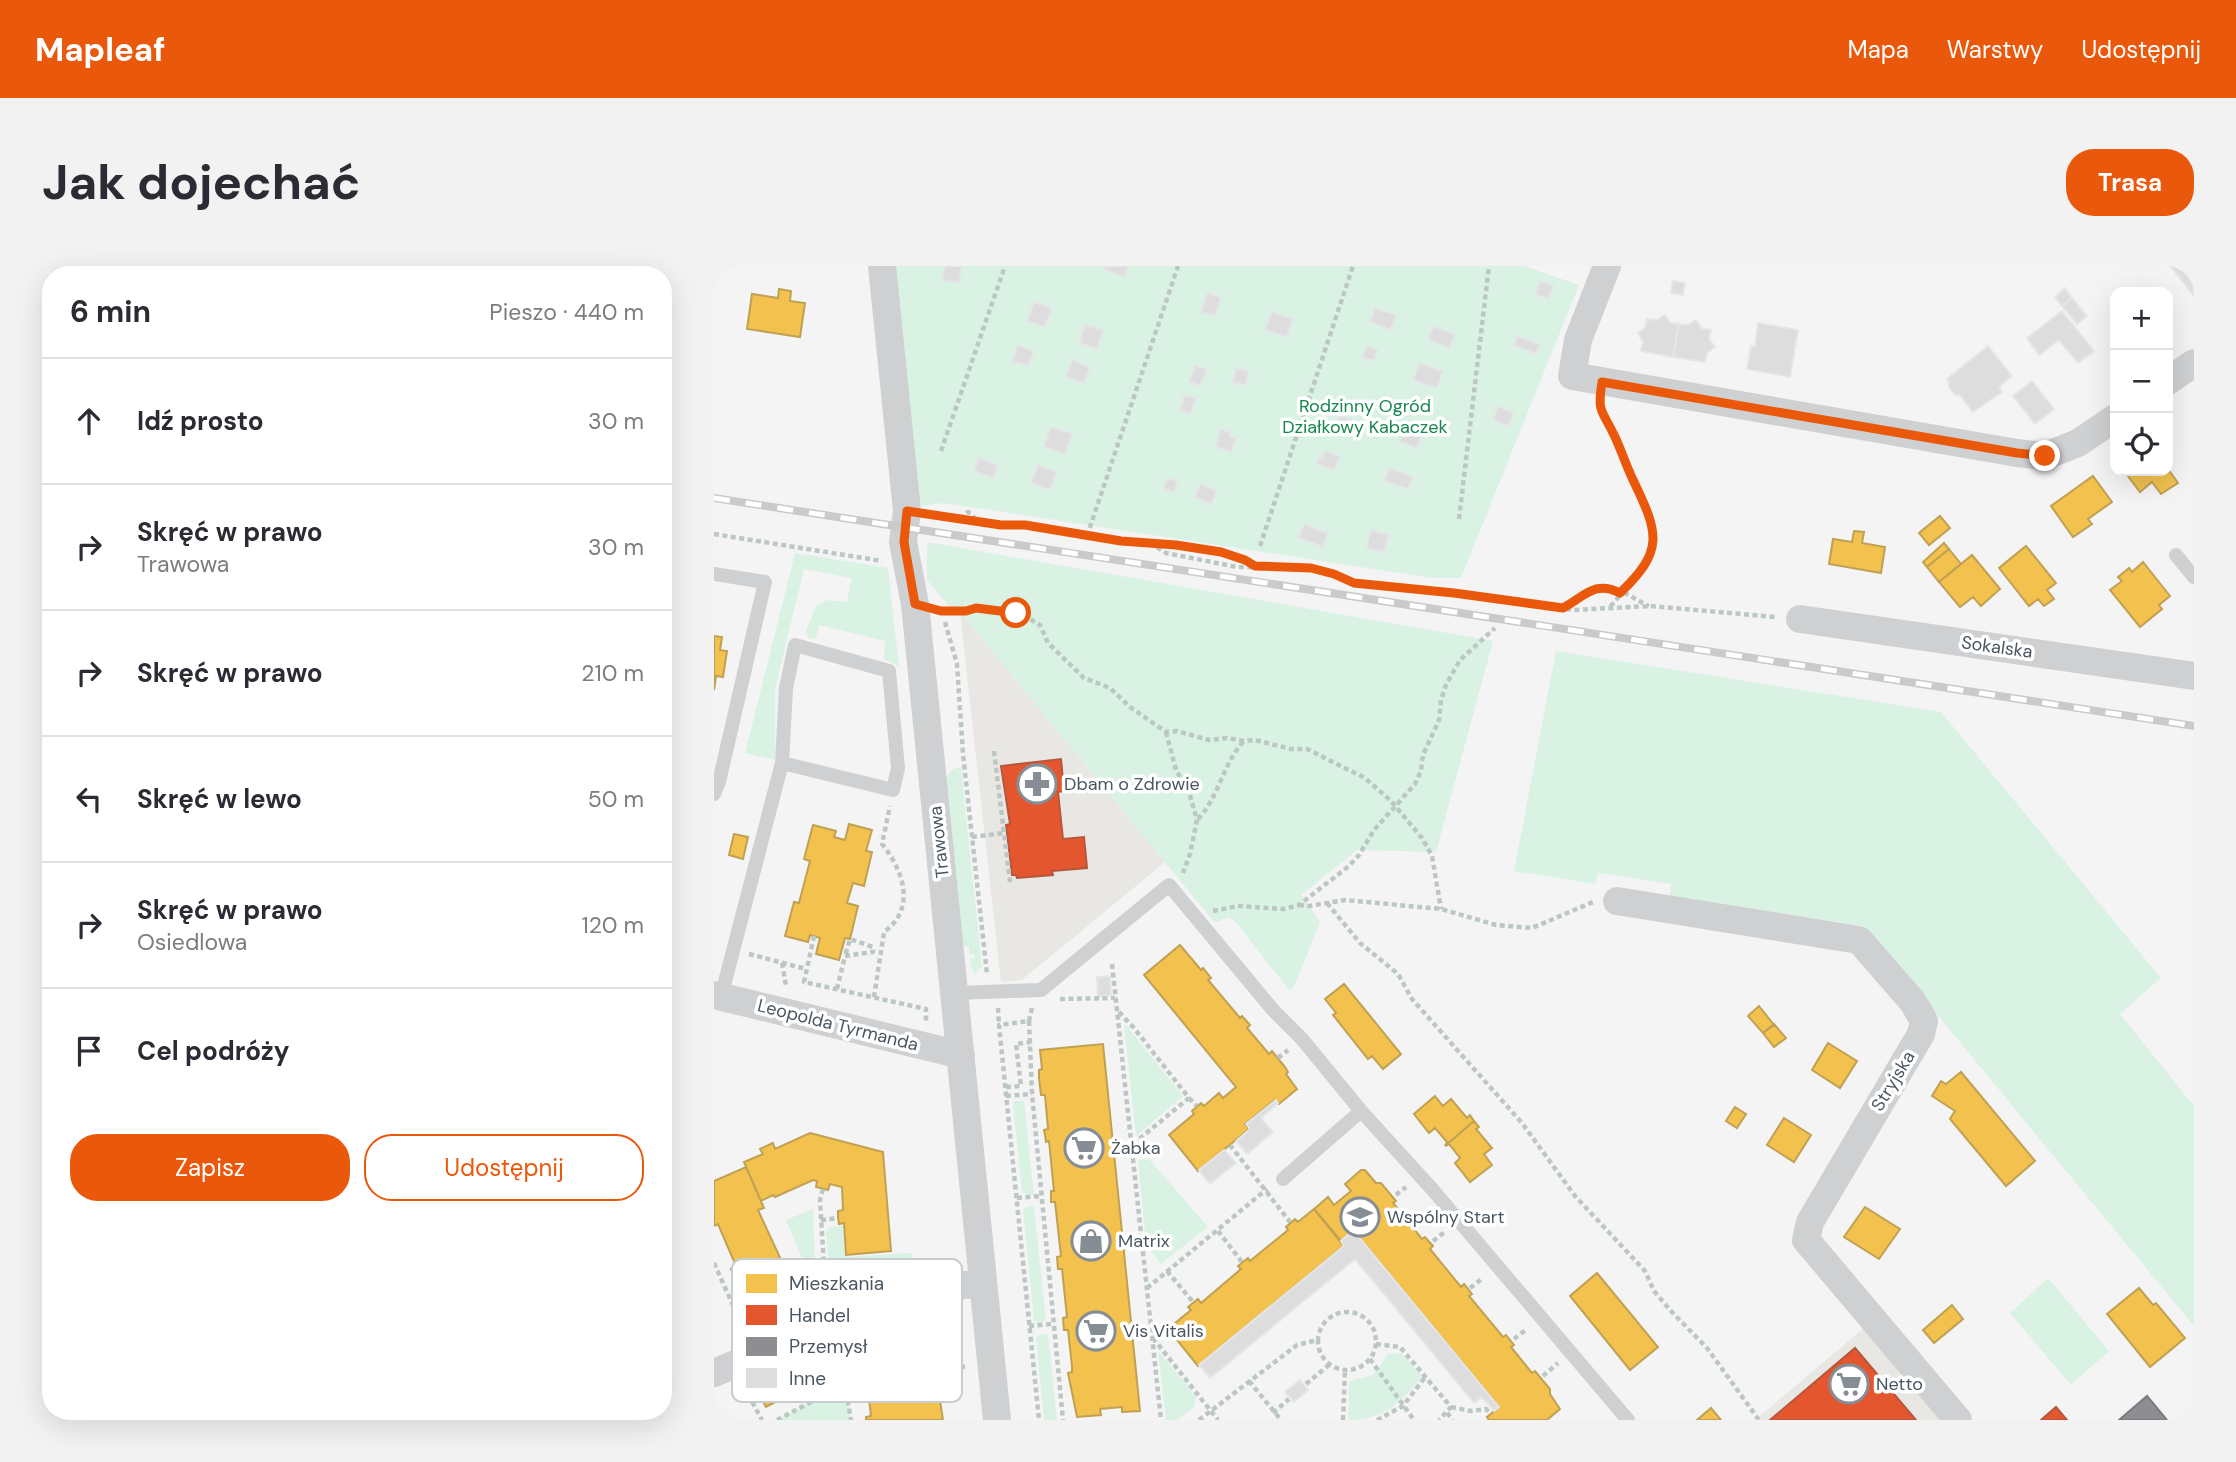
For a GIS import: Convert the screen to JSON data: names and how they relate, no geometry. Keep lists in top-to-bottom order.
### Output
{
  "streets": {
    "street": [
      "Sokalska",
      "Trawowa",
      "Leopolda Tyrmanda",
      "Stryjska"
    ]
  },
  "crossings": [
    ["Trawowa", "Leopolda Tyrmanda"]
  ],
  "parks": ["Rodzinny Ogród Działkowy Kabaczek"],
  "places": {
    "pharmacy": ["Dbam o Zdrowie"],
    "supermarket": ["Żabka", "Vis Vitalis", "Netto"],
    "school or university": ["Wspólny Start"],
    "shop": ["Matrix"]
  },
  "legend": [
    "Mieszkania",
    "Handel",
    "Przemysł",
    "Inne"
  ],
  "page": {
    "header": "Mapleaf",
    "nav": ["Mapa", "Warstwy", "Udostępnij"],
    "buttons": [
      "Trasa",
      ["Zapisz", "Udostępnij"]
    ],
    "title": "Jak dojechać",
    "heading": ["6 min", "Pieszo · 440 m"],
    "map_buttons": ["+", "−"],
    "list": [
      ["Idź prosto", "30 m"],
      ["Skręć w prawo", "Trawowa", "30 m"],
      ["Skręć w prawo", "210 m"],
      ["Skręć w lewo", "50 m"],
      ["Skręć w prawo", "Osiedlowa", "120 m"],
      "Cel podróży"
    ]
  }
}
